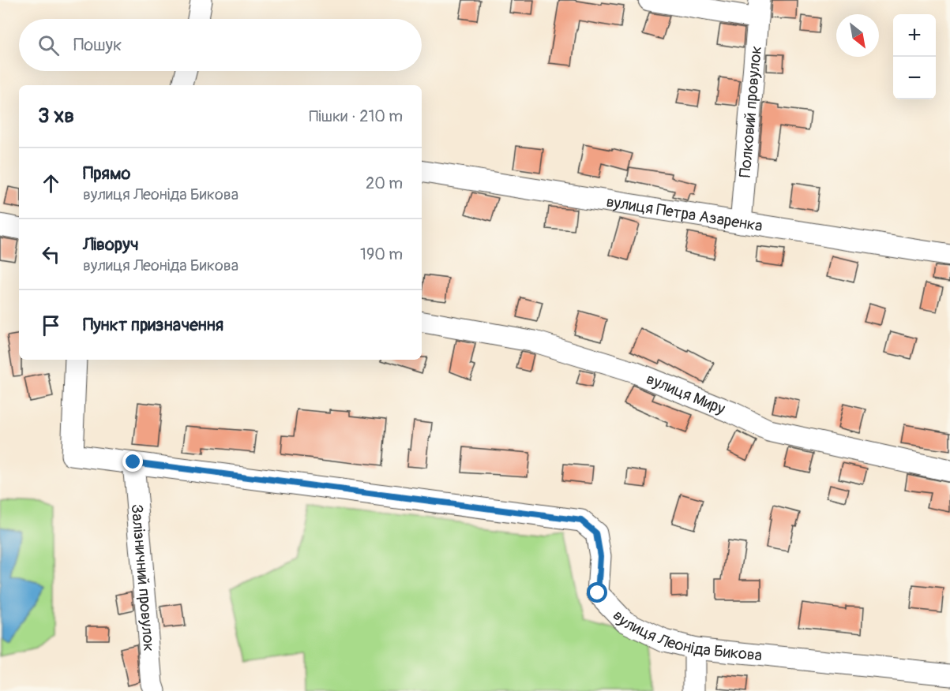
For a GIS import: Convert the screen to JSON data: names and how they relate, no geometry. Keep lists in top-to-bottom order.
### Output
{
  "streets": {
    "street": [
      "Полковий провулок",
      "вулиця Петра Азаренка",
      "вулиця Миру",
      "Залізничний провулок",
      "вулиця Леоніда Бикова"
    ]
  },
  "crossings": [
    ["Полковий провулок", "вулиця Петра Азаренка"],
    ["Залізничний провулок", "вулиця Леоніда Бикова"]
  ],
  "north": "bottom right",
  "page": {
    "map_buttons": ["+", "−"],
    "search": "Пошук",
    "heading": ["3 хв", "Пішки · 210 m"],
    "list": [
      ["Прямо", "вулиця Леоніда Бикова", "20 m"],
      ["Ліворуч", "вулиця Леоніда Бикова", "190 m"],
      "Пункт призначення"
    ]
  }
}
